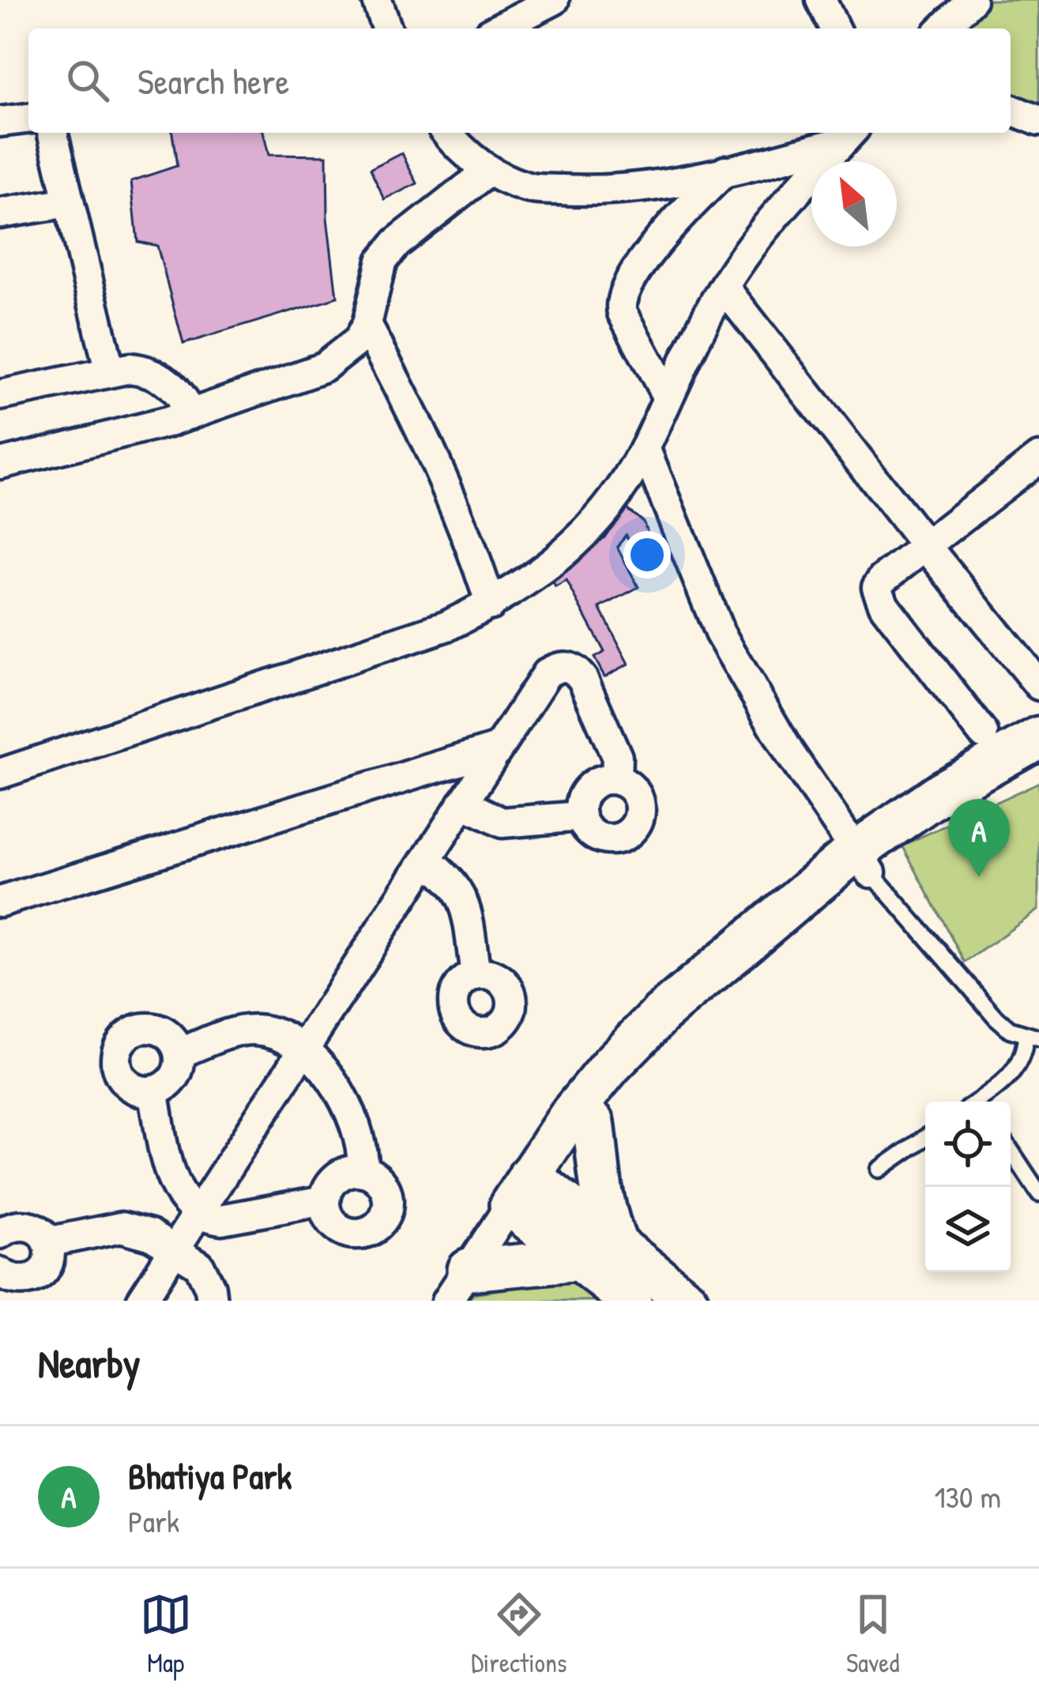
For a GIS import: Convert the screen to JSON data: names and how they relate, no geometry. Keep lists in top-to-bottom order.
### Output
{
  "north": "top left",
  "page": {
    "search": "Search here",
    "pins": "A",
    "heading": "Nearby",
    "list": [
      {
        "mark": "A",
        "name": "Bhatiya Park",
        "note": "Park",
        "value": "130 m"
      }
    ],
    "nav": ["Map", "Directions", "Saved"]
  }
}
